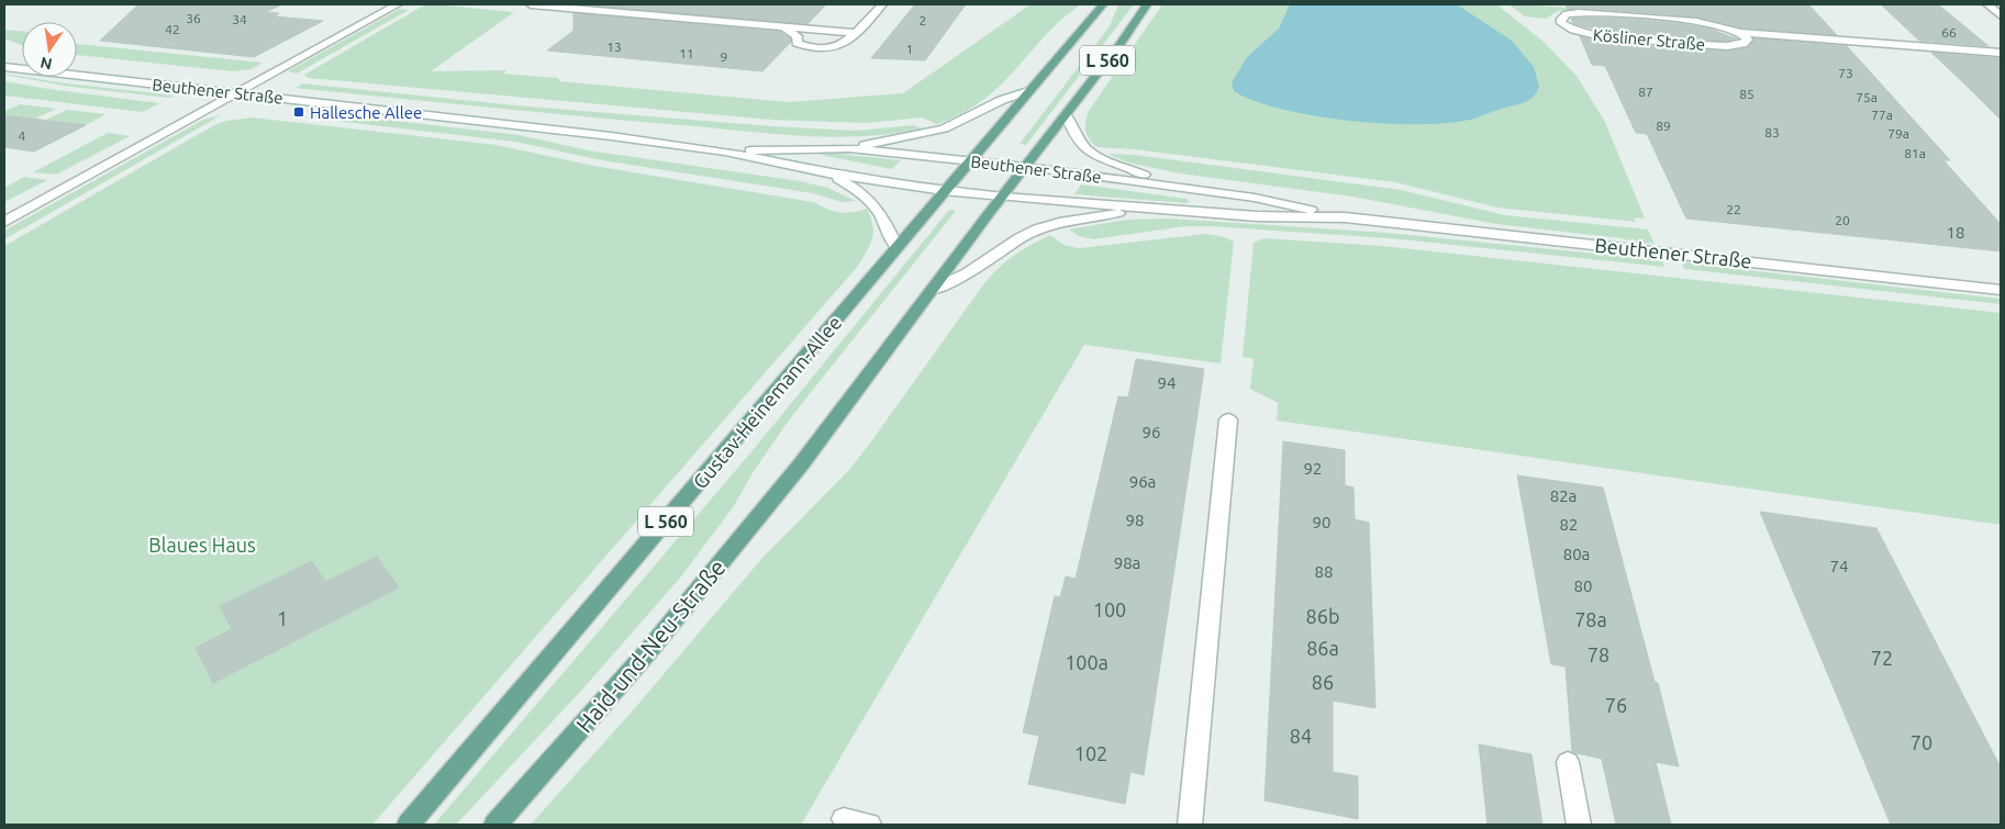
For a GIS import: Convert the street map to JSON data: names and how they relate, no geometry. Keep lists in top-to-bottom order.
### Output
{
  "streets": {
    "main road": ["L 560", "Gustav-Heinemann-Allee", "Haid-und-Neu-Straße"],
    "street": ["Kösliner Straße", "Beuthener Straße"]
  },
  "crossings": [
    ["L 560", "Beuthener Straße"],
    ["L 560", "Haid-und-Neu-Straße"],
    ["Beuthener Straße", "Gustav-Heinemann-Allee"]
  ],
  "parks": ["Blaues Haus"],
  "places": {
    "transit": ["Hallesche Allee"]
  },
  "house_numbers": [
    "36",
    "34",
    "2",
    "42",
    "66",
    "13",
    "1",
    "11",
    "9",
    "73",
    "87",
    "85",
    "75a",
    "77a",
    "89",
    "83",
    "79a",
    "4",
    "81a",
    "22",
    "20",
    "18",
    "94",
    "96",
    "92",
    "96a",
    "82a",
    "98",
    "90",
    "82",
    "80a",
    "98a",
    "74",
    "88",
    "80",
    "100",
    "86b",
    "1",
    "78a",
    "86a",
    "78",
    "72",
    "100a",
    "86",
    "76",
    "84",
    "70",
    "102"
  ],
  "north": "bottom"
}
